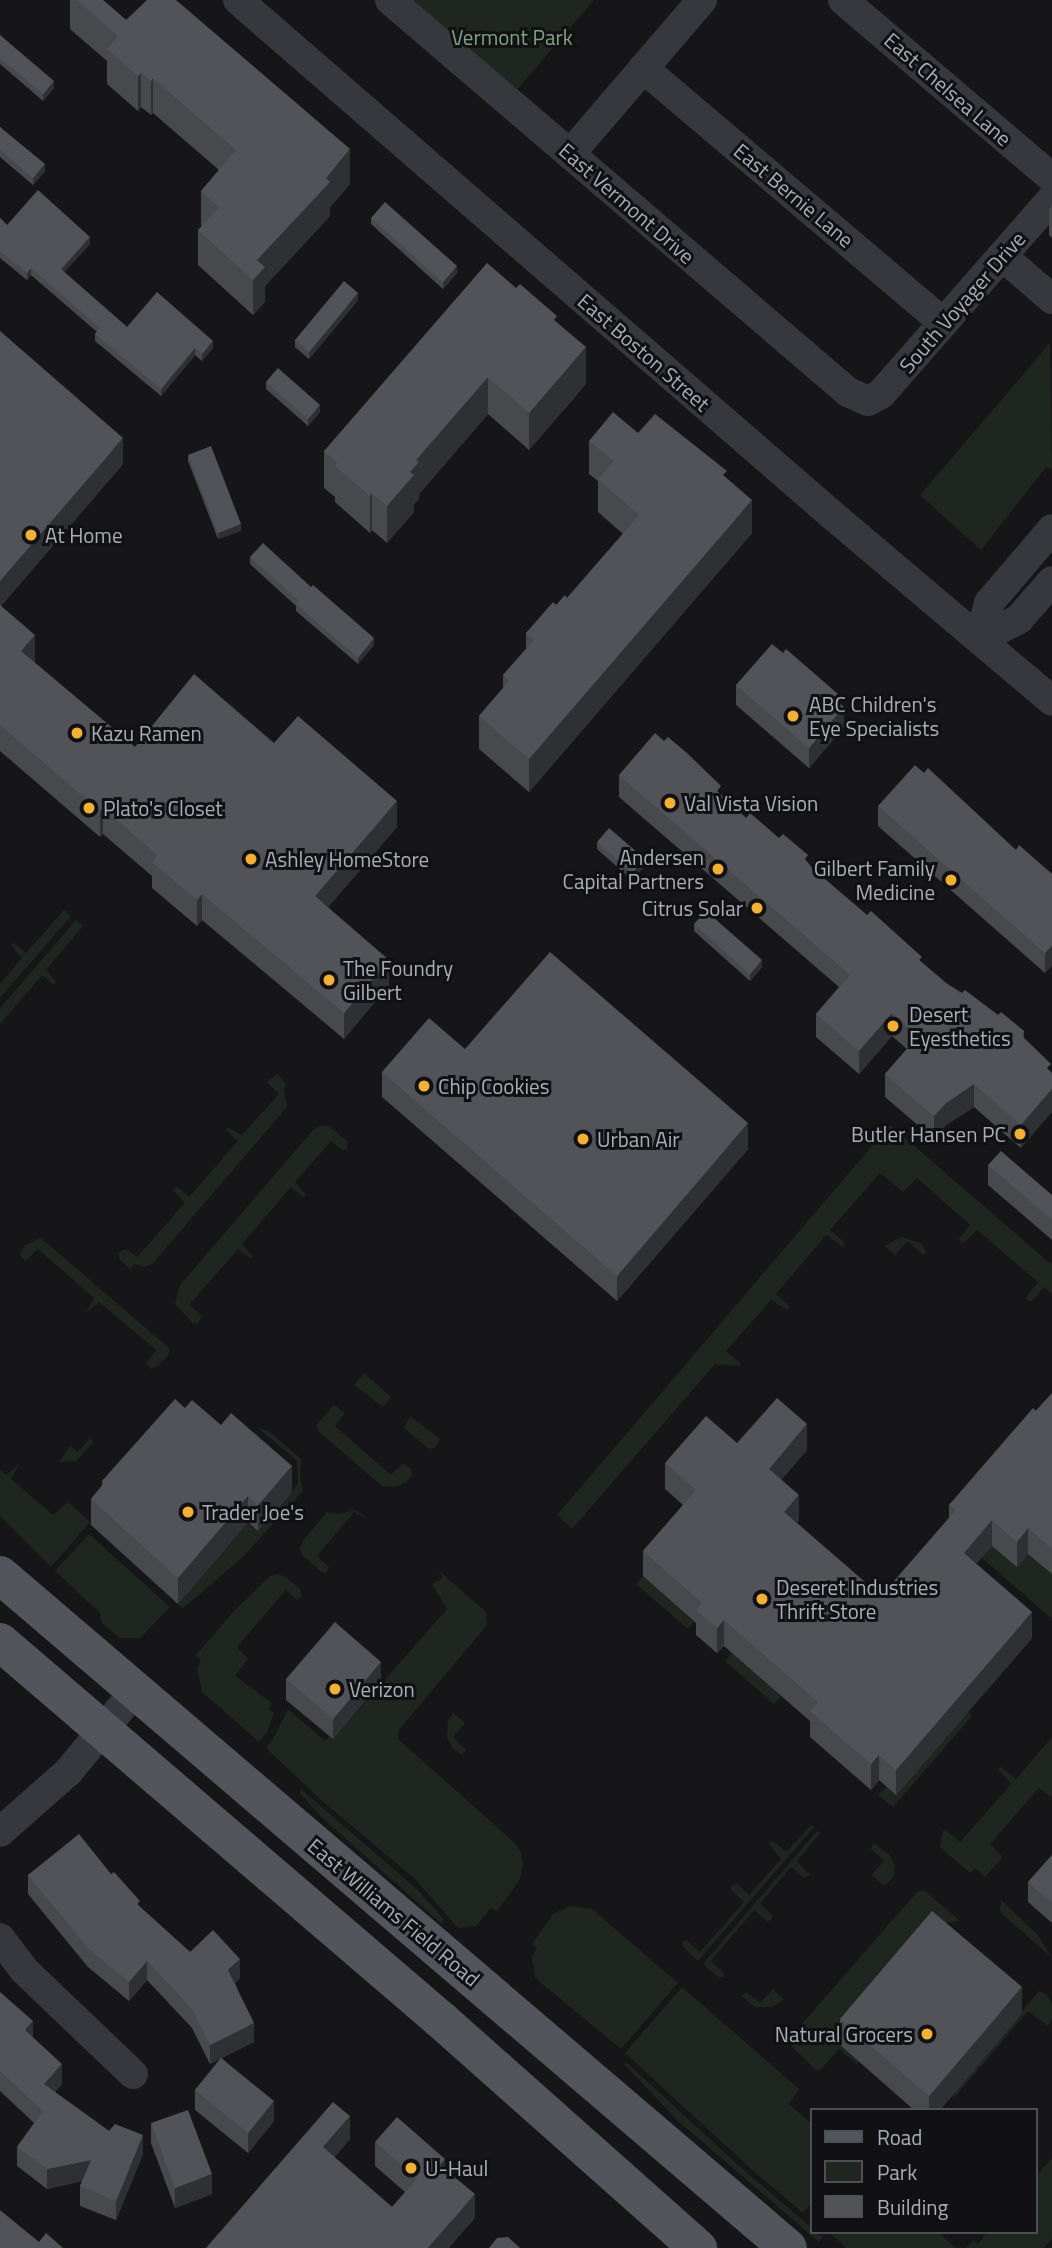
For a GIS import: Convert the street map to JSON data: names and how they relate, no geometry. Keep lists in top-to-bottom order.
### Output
{
  "streets": {
    "main road": ["East Williams Field Road"],
    "street": [
      "East Chelsea Lane",
      "East Bernie Lane",
      "East Vermont Drive",
      "South Voyager Drive",
      "East Boston Street"
    ]
  },
  "crossings": [
    ["East Bernie Lane", "South Voyager Drive"],
    ["East Vermont Drive", "South Voyager Drive"]
  ],
  "parks": ["Vermont Park"],
  "places": [
    "At Home",
    "ABC Children's Eye Specialists",
    "Kazu Ramen",
    "Val Vista Vision",
    "Plato's Closet",
    "Ashley HomeStore",
    "Andersen Capital Partners",
    "Gilbert Family Medicine",
    "Citrus Solar",
    "The Foundry Gilbert",
    "Desert Eyesthetics",
    "Chip Cookies",
    "Butler Hansen PC",
    "Urban Air",
    "Trader Joe's",
    "Deseret Industries Thrift Store",
    "Verizon",
    "Natural Grocers",
    "U-Haul"
  ],
  "legend": ["Road", "Park", "Building"]
}
